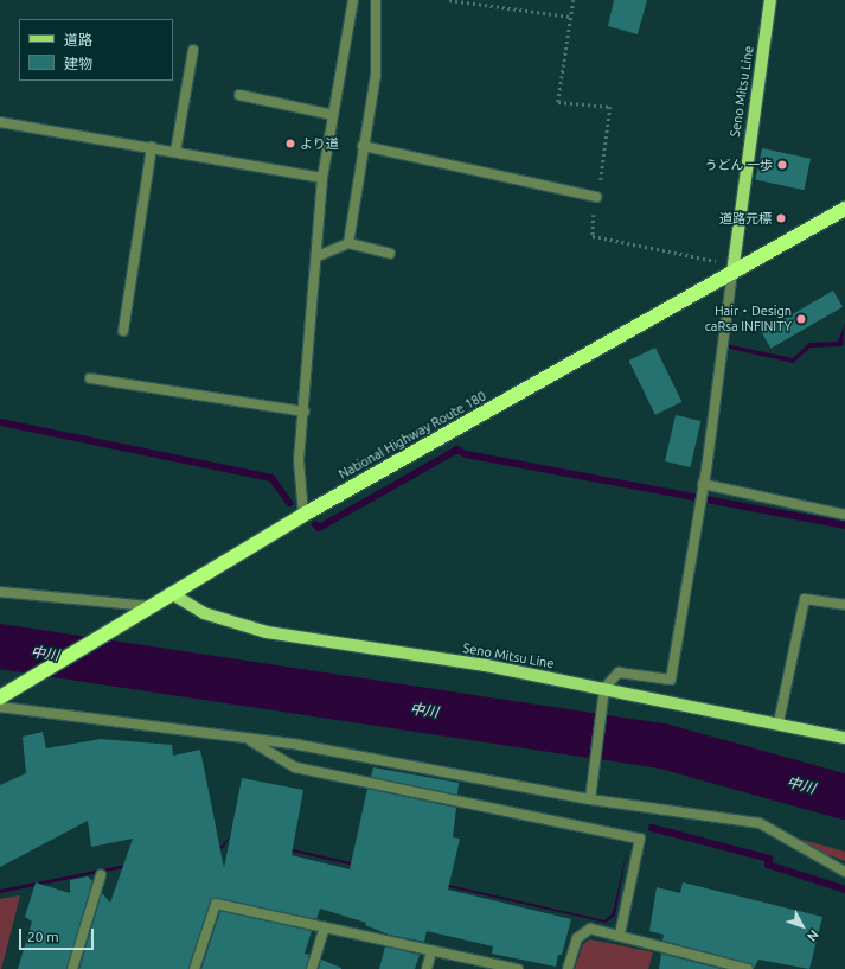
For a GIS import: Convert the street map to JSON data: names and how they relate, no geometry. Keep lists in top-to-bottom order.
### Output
{
  "streets": {
    "highway": ["National Highway Route 180"],
    "main road": ["Seno Mitsu Line"]
  },
  "crossings": [
    ["Seno Mitsu Line", "National Highway Route 180"]
  ],
  "water": ["中川"],
  "places": [
    "より道",
    "うどん 一歩",
    "道路元標",
    "Hair・Design caRsa INFINITY"
  ],
  "legend": ["道路", "建物"],
  "scale_bar": "20 m",
  "north": "bottom right"
}
